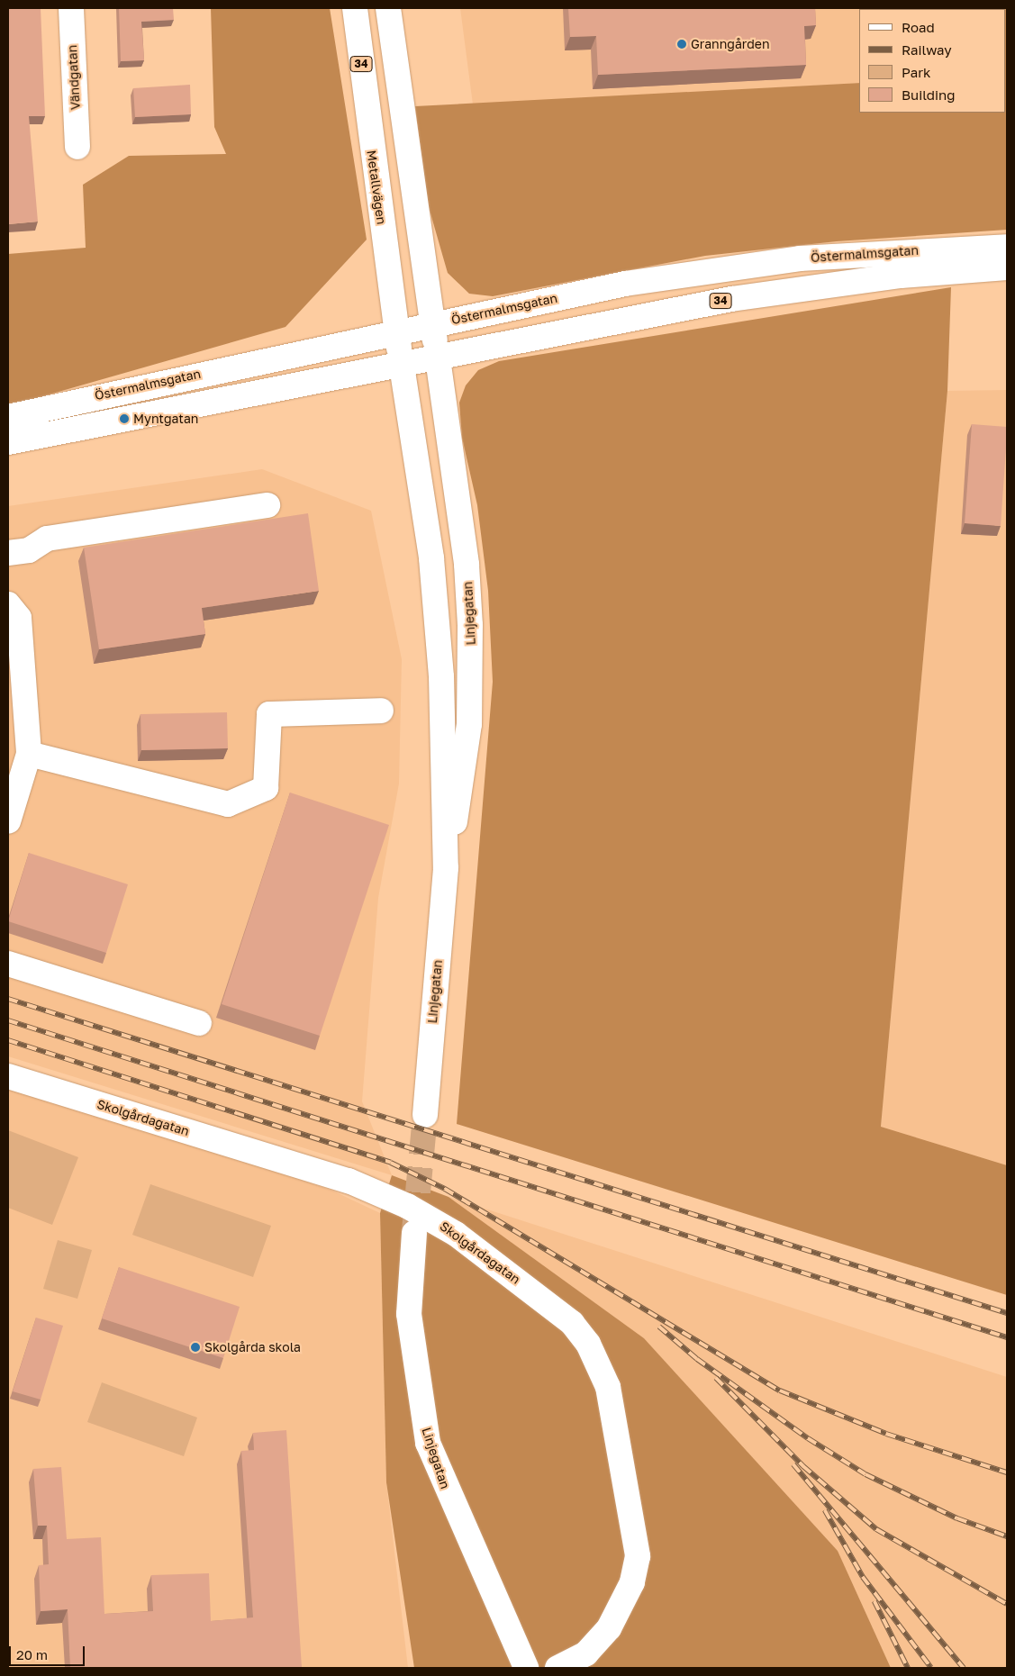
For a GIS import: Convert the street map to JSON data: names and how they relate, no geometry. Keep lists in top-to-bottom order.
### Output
{
  "streets": {
    "street": [
      "34",
      "Vändgatan",
      "Metallvägen",
      "Östermalmsgatan",
      "Linjegatan",
      "Skolgårdagatan"
    ]
  },
  "crossings": [
    ["Metallvägen", "Östermalmsgatan"],
    ["Metallvägen", "Linjegatan"],
    ["Östermalmsgatan", "Linjegatan"]
  ],
  "places": ["Granngården", "Myntgatan", "Skolgårda skola"],
  "legend": [
    "Road",
    "Railway",
    "Park",
    "Building"
  ],
  "scale_bar": "20 m"
}
